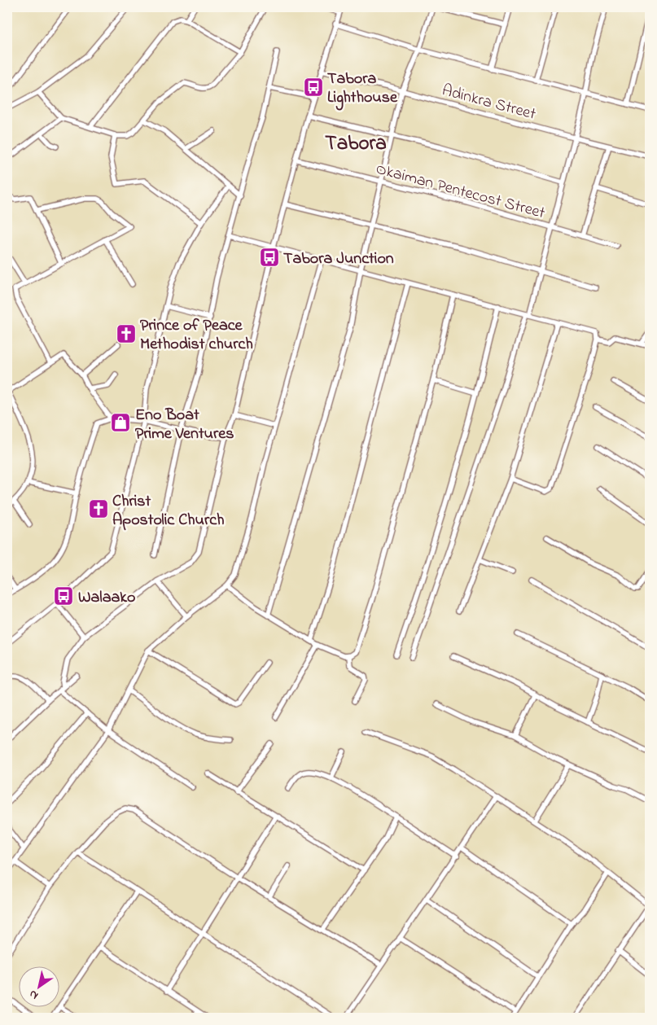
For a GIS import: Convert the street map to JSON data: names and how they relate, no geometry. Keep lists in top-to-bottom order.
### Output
{
  "streets": {
    "street": ["Adinkra Street", "Okaiman Pentecost Street"]
  },
  "districts": ["Tabora"],
  "places": {
    "bus stop": ["Tabora Lighthouse", "Tabora Junction", "Walaako"],
    "church": ["Prince of Peace Methodist church", "Christ Apostolic Church"],
    "shop": ["Eno Boat Prime Ventures"]
  },
  "north": "bottom left"
}
